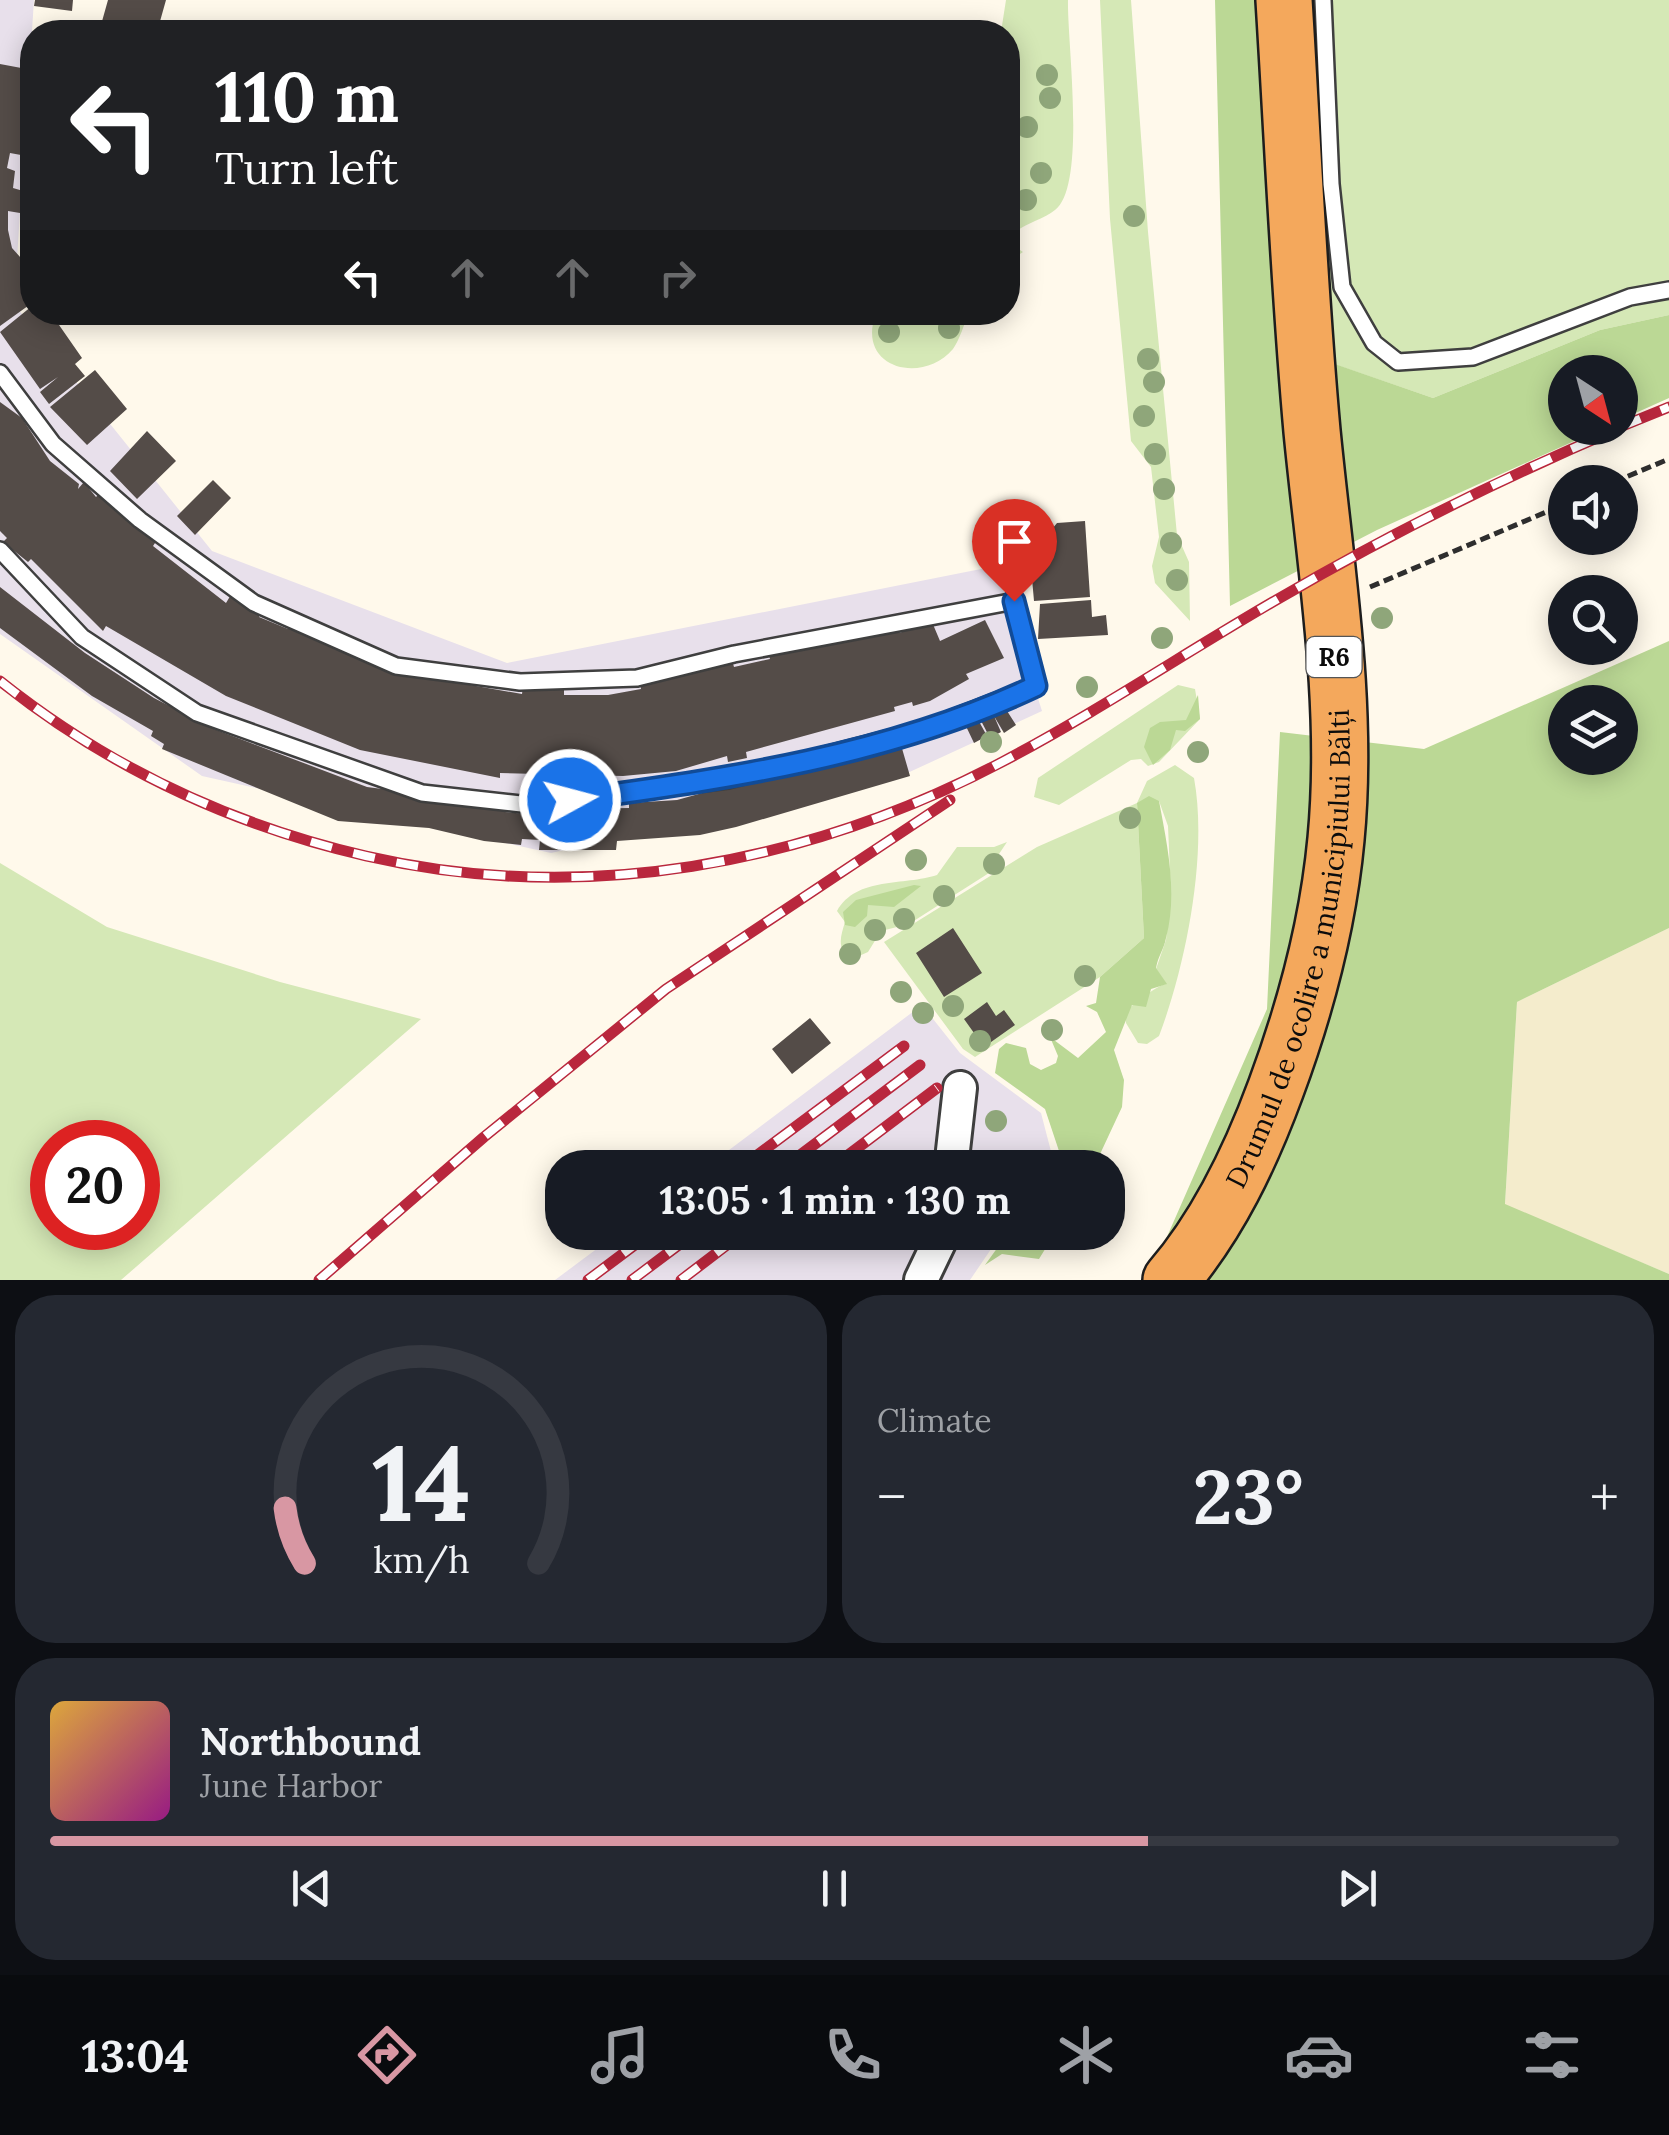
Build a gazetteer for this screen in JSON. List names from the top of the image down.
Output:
{
  "streets": {
    "highway": ["R6", "Drumul de ocolire a municipiului Bălți"]
  },
  "north": "bottom right",
  "page": {
    "turn": ["110 m", "Turn left"],
    "limit": "20",
    "trip": "13:05 · 1 min · 130 m",
    "tile": "Climate",
    "heat": ["−", "23°", "+"],
    "song": ["Northbound", "June Harbor"],
    "tabs": "13:04",
    "gauge": ["14", "km/h"]
  }
}
